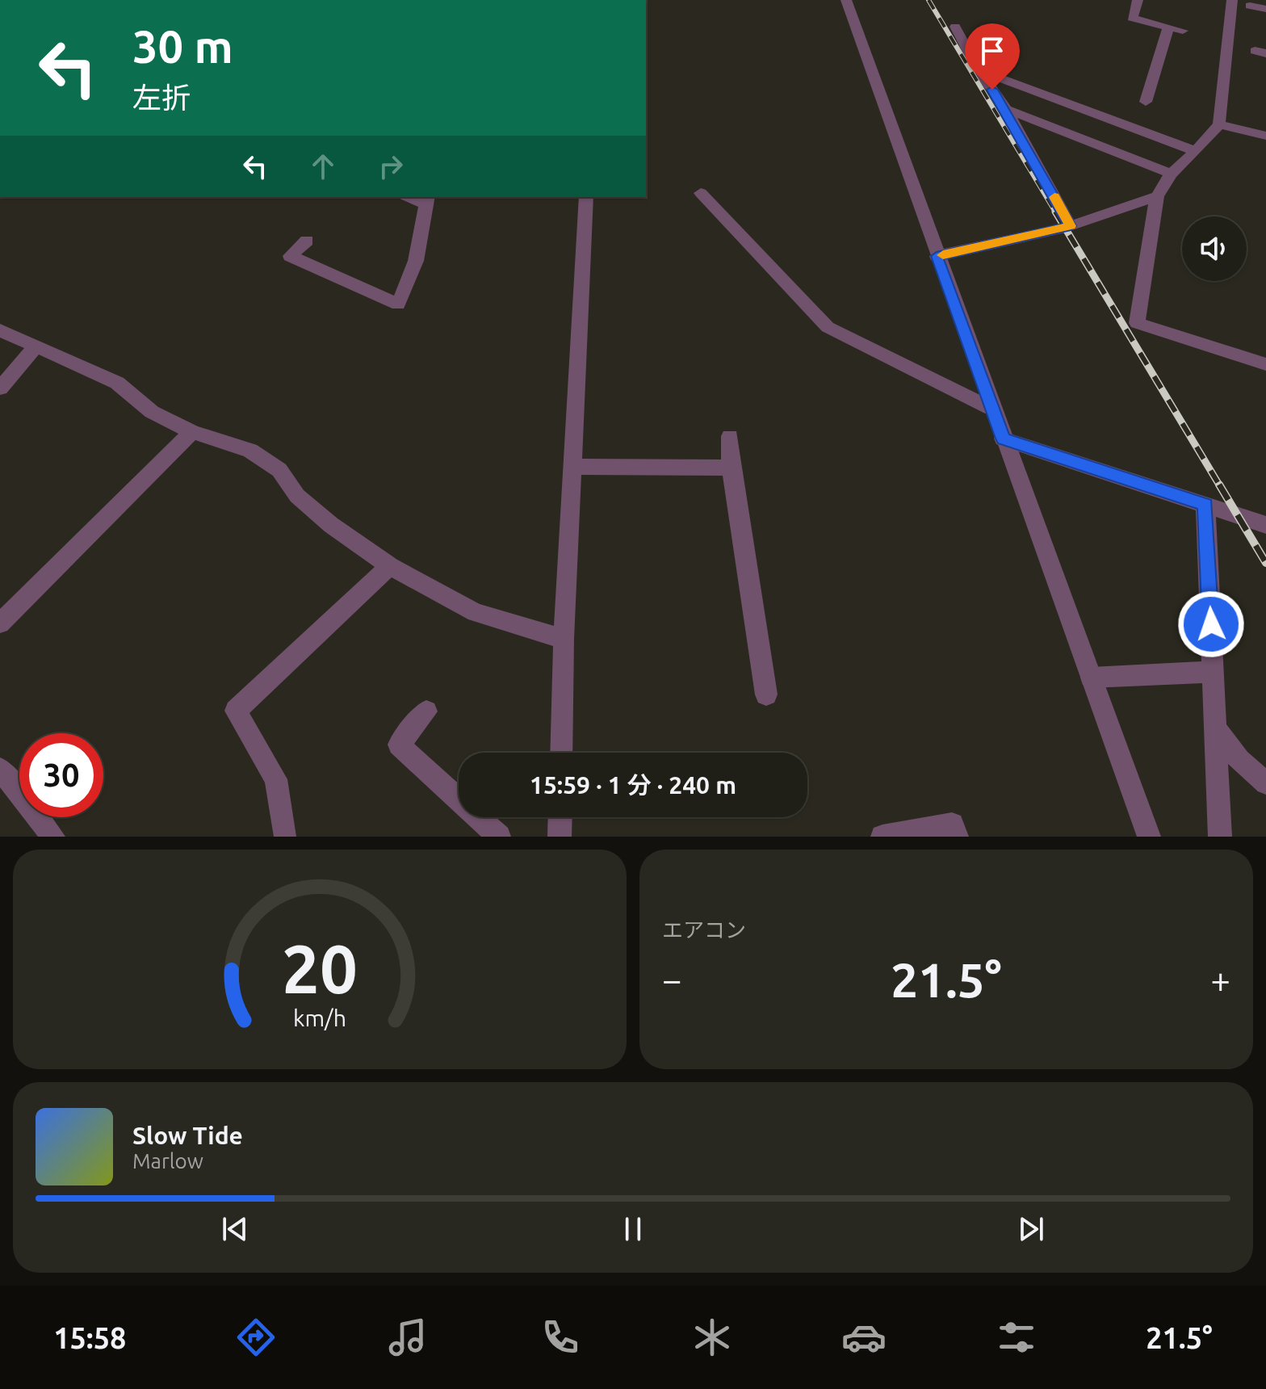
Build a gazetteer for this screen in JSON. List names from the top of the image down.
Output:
{
  "page": {
    "turn": ["30 m", "左折"],
    "limit": "30",
    "trip": "15:59 · 1 分 · 240 m",
    "tile": "エアコン",
    "heat": ["−", "21.5°", "+"],
    "song": ["Slow Tide", "Marlow"],
    "tabs": ["15:58", "21.5°"],
    "gauge": ["20", "km/h"]
  }
}
